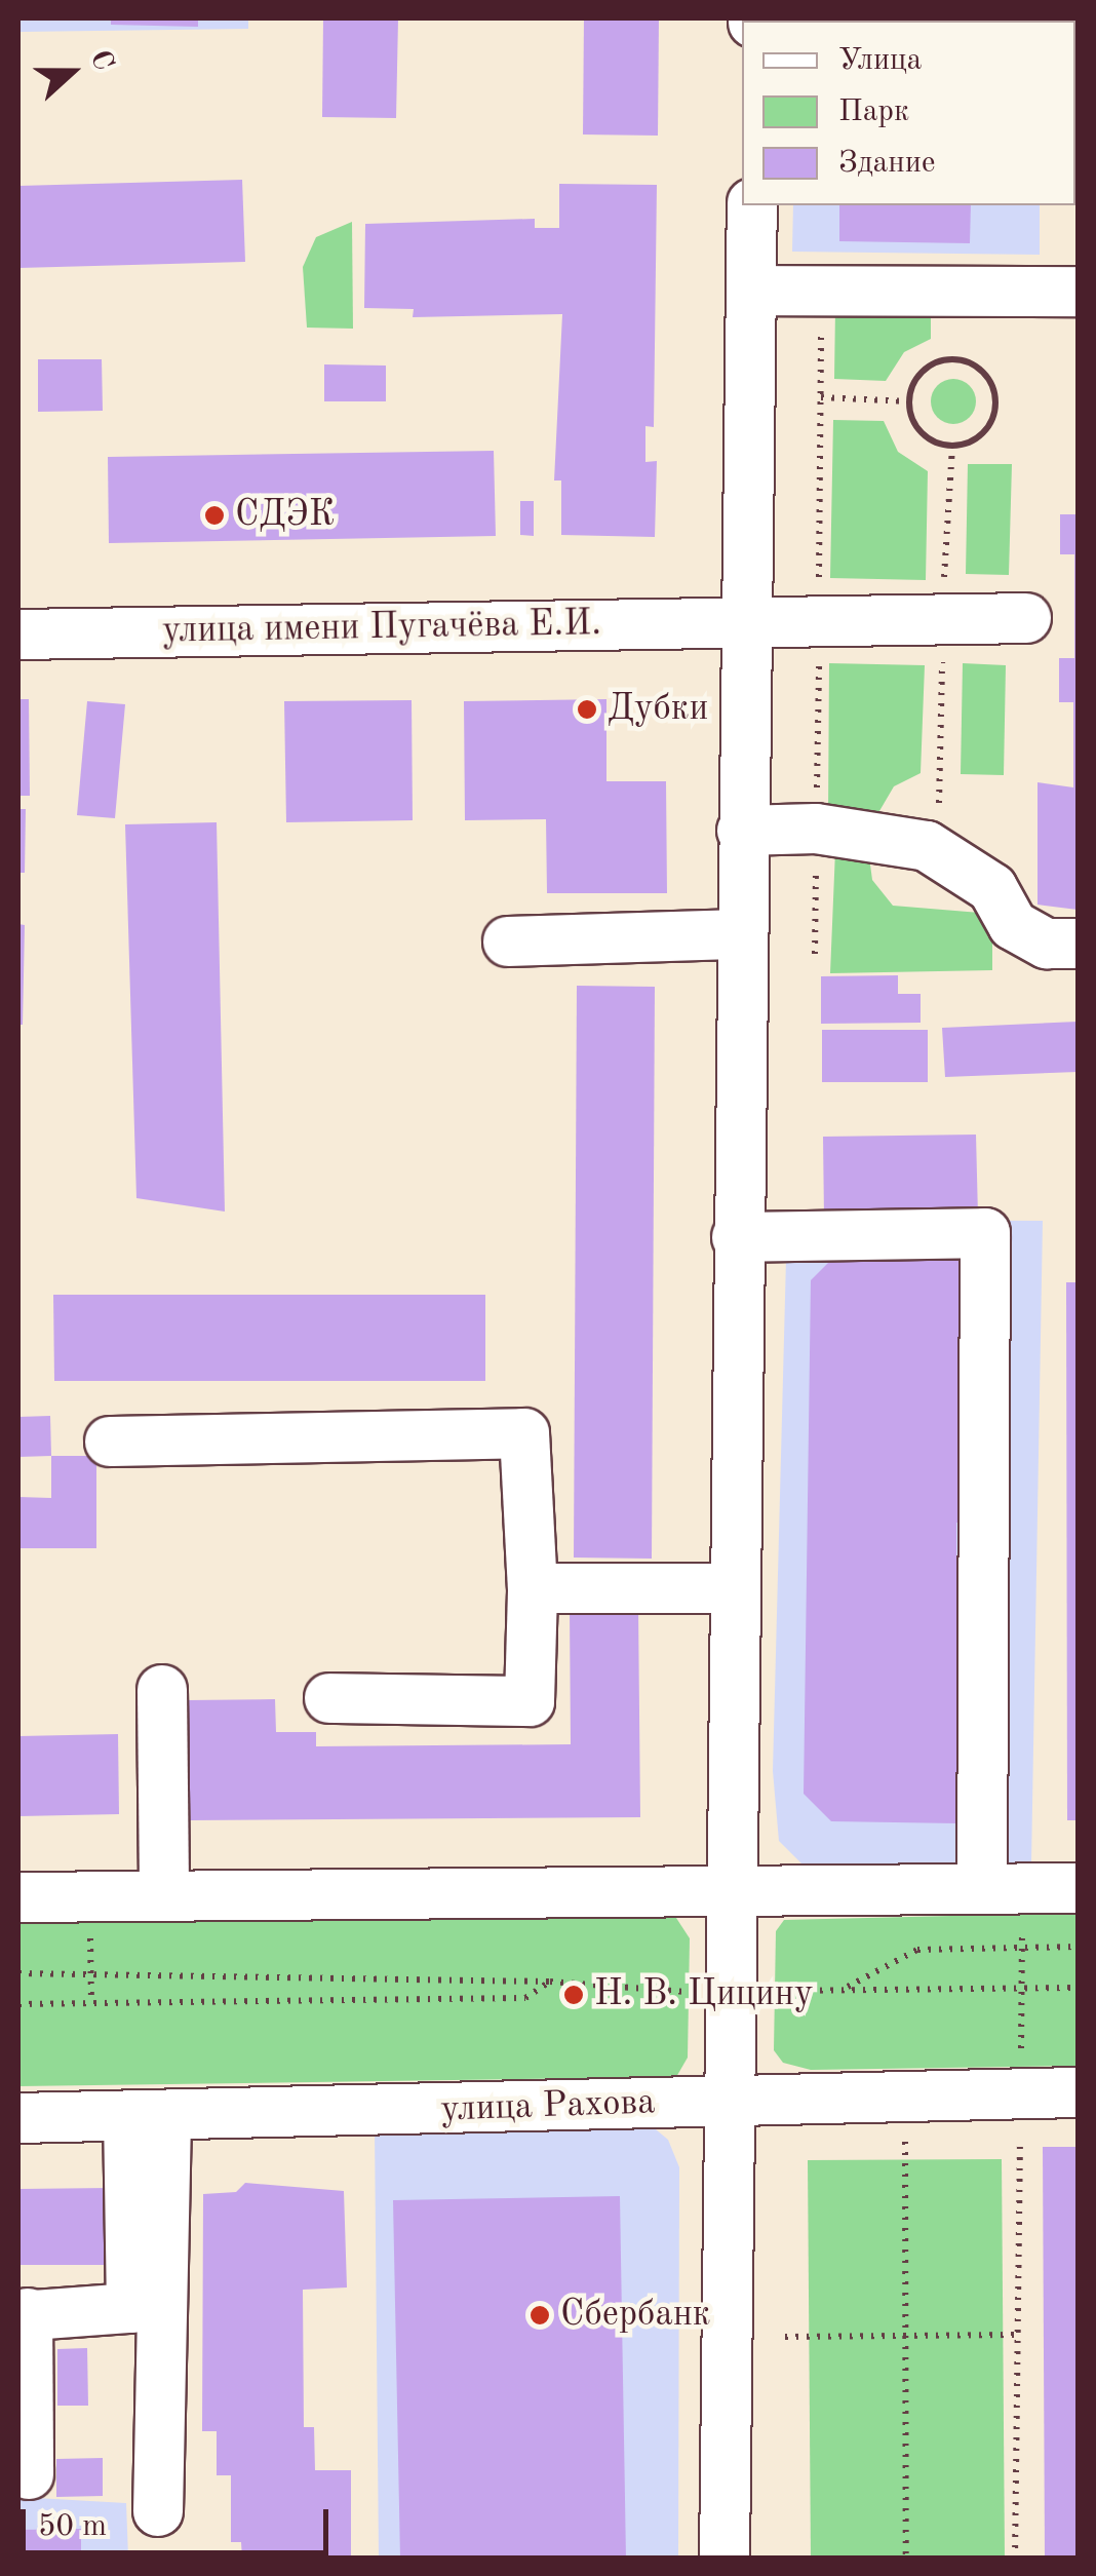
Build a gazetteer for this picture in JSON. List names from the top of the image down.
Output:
{
  "streets": {
    "street": ["улица имени Пугачёва Е.И.", "улица Рахова"]
  },
  "places": [
    "СДЭК",
    "Дубки",
    "Н. В. Цицину",
    "Сбербанк"
  ],
  "legend": ["Улица", "Парк", "Здание"],
  "scale_bar": "50 m",
  "north": "right"
}
